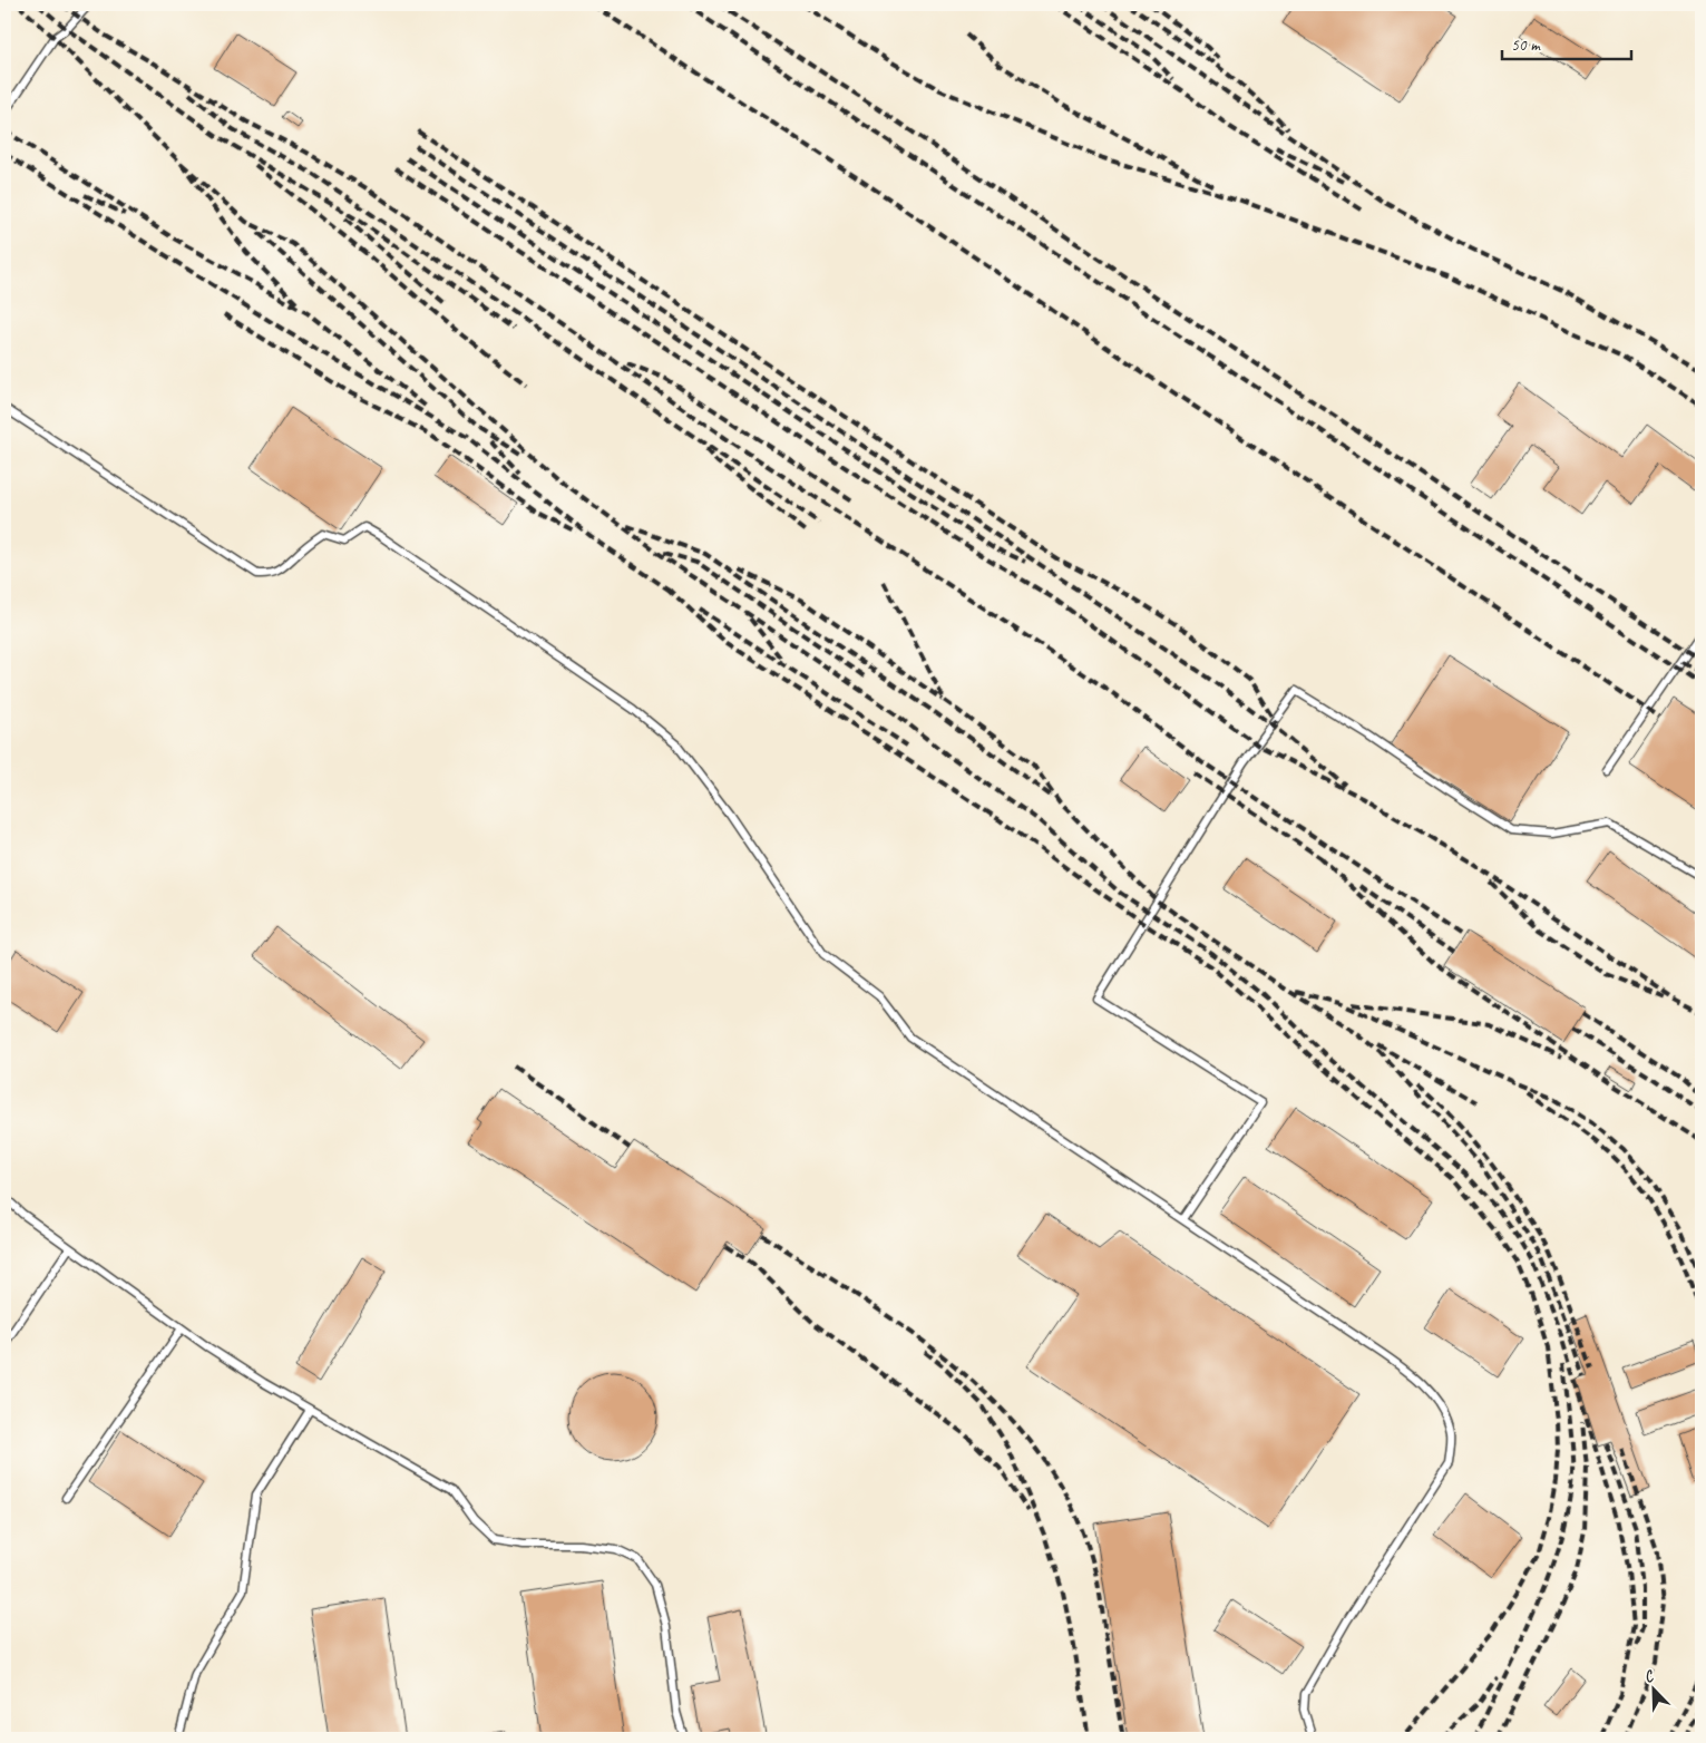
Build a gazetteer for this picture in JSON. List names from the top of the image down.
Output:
{
  "scale_bar": "50 m",
  "north": "top left"
}
